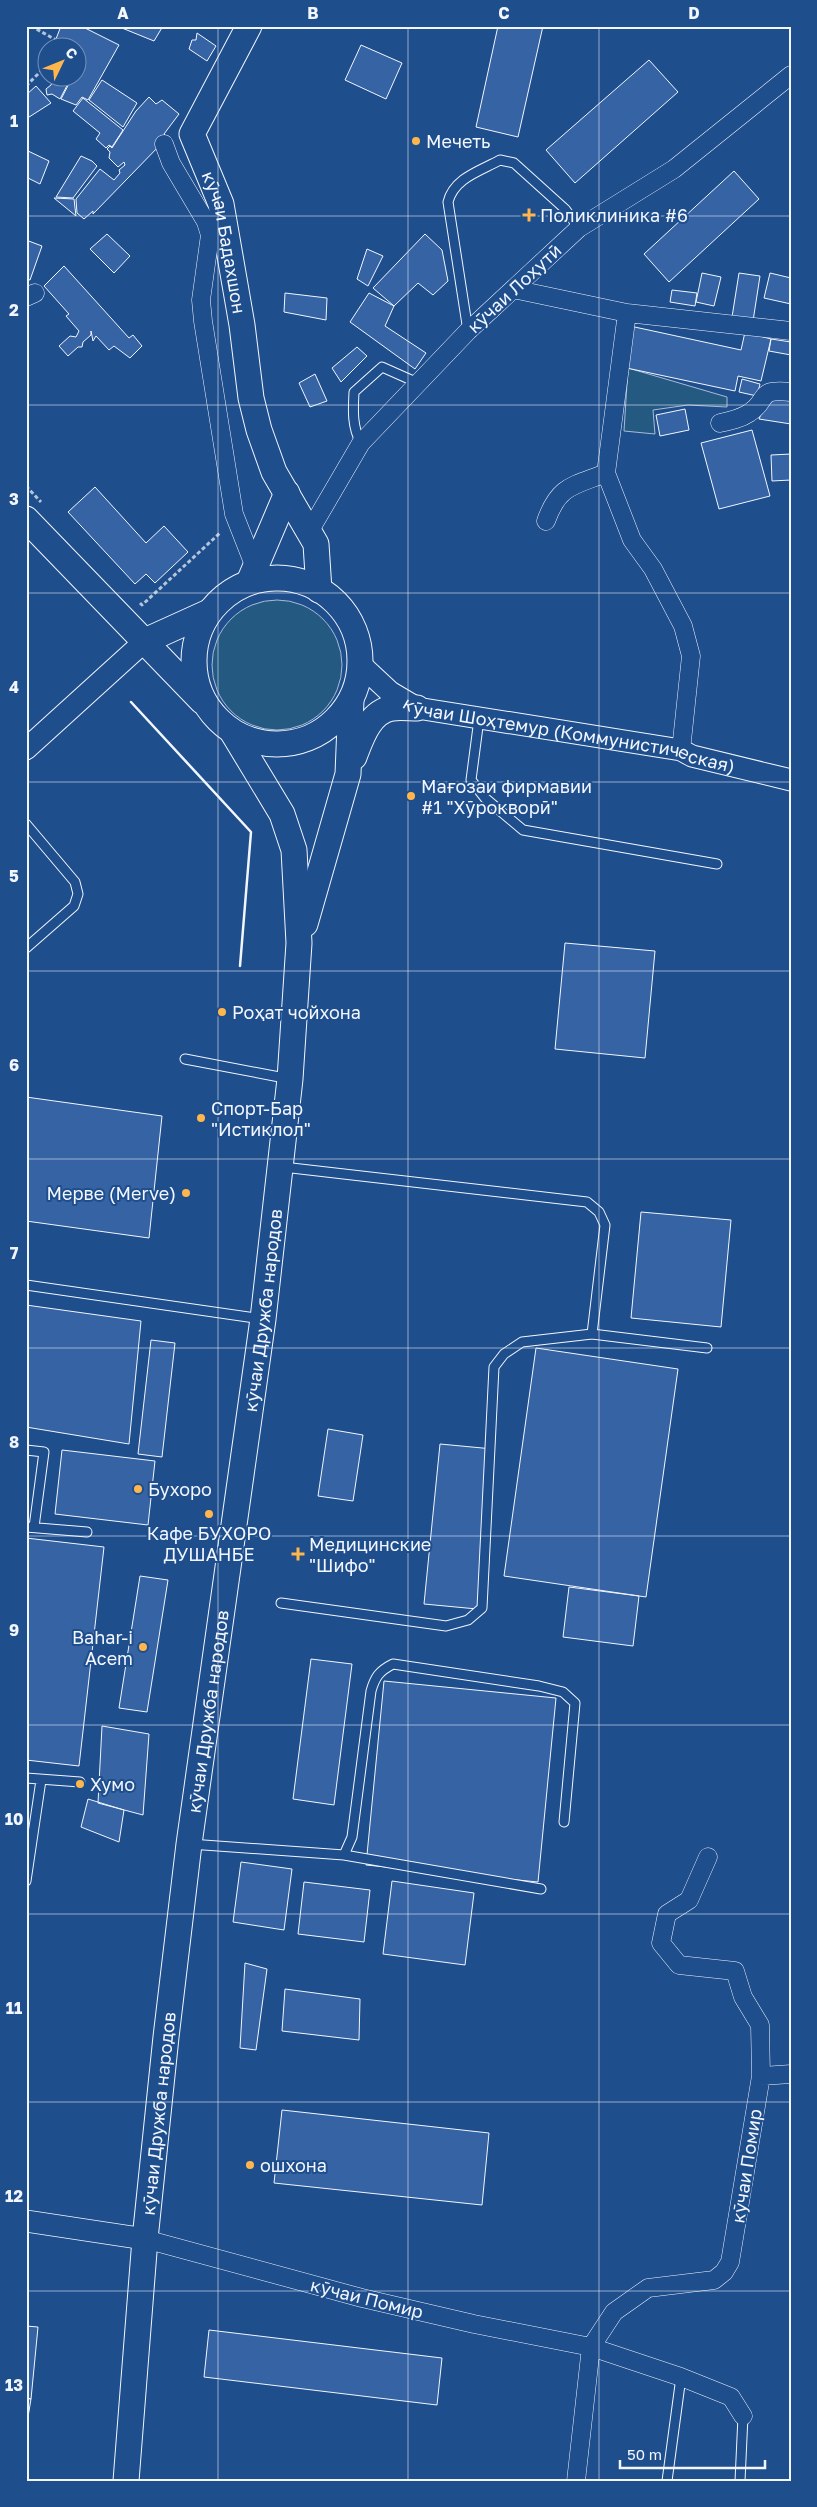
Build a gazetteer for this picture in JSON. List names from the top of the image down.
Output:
{
  "streets": {
    "main road": ["кӯчаи Бадахшон", "кӯчаи Дружба народов"],
    "street": ["кӯчаи Лоҳутӣ", "кӯчаи Шоҳтемур (Коммунистическая)", "кӯчаи Помир"]
  },
  "crossings": [
    ["кӯчаи Бадахшон", "кӯчаи Лоҳутӣ"],
    ["кӯчаи Бадахшон", "кӯчаи Шоҳтемур (Коммунистическая)"],
    ["кӯчаи Дружба народов", "кӯчаи Помир"]
  ],
  "places": {
    "other": [
      "Мечеть",
      "Мағозаи фирмавии #1 \"Хӯрокворӣ\"",
      "Роҳат чойхона",
      "Спорт-Бар \"Истиклол\"",
      "Мерве (Merve)",
      "Бухоро",
      "Кафе БУХОРО ДУШАНБЕ",
      "Bahar-i Acem",
      "Хумо",
      "ошхона"
    ],
    "health": ["Поликлиника #6", "Медицинские \"Шифо\""]
  },
  "scale_bar": "50 m",
  "north": "top right",
  "grid": {
    "columns": [
      "A",
      "B",
      "C",
      "D"
    ],
    "rows": [
      "1",
      "2",
      "3",
      "4",
      "5",
      "6",
      "7",
      "8",
      "9",
      "10",
      "11",
      "12",
      "13"
    ]
  }
}
